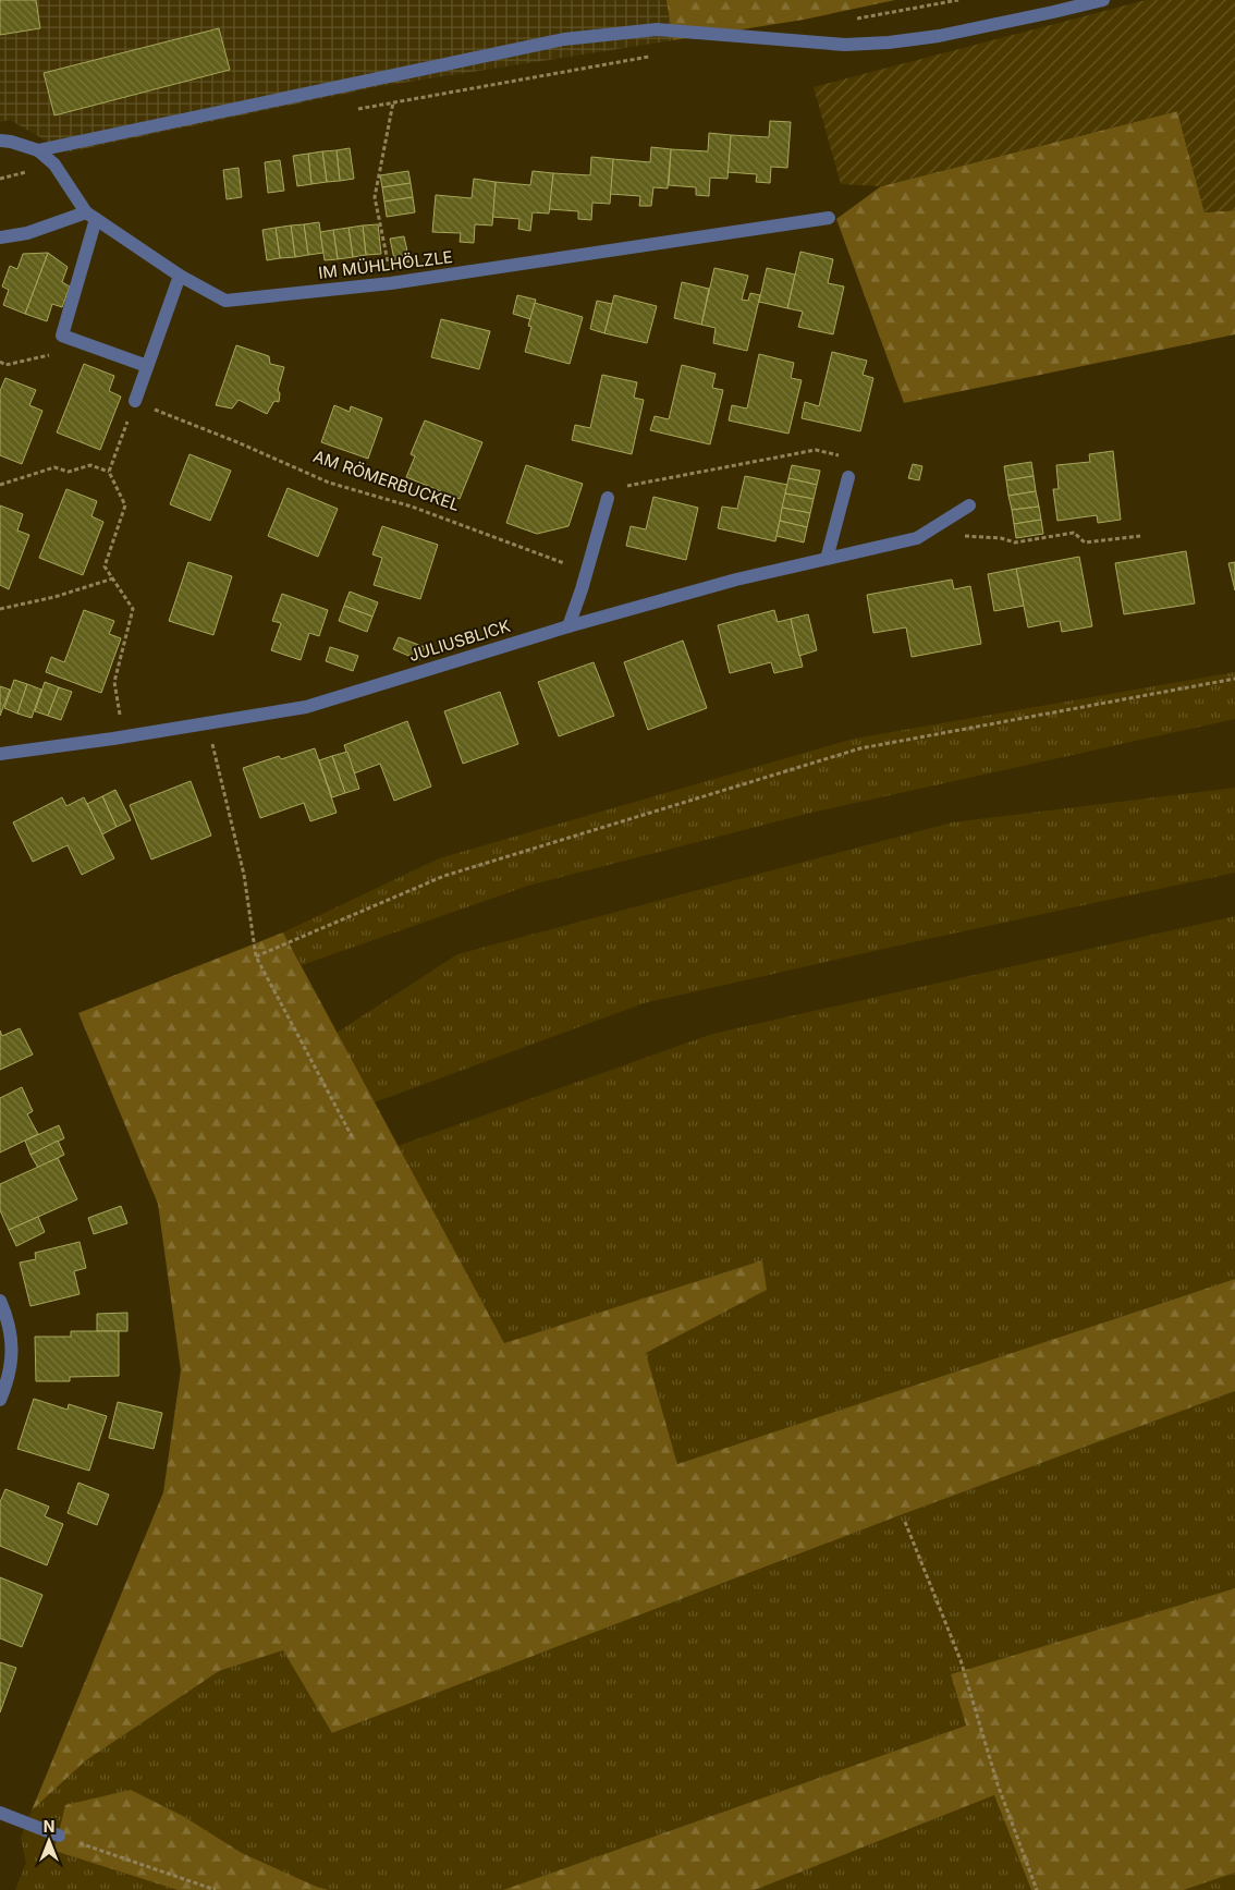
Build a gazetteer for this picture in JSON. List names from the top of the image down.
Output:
{
  "streets": {
    "street": ["IM MÜHLHÖLZLE", "JULIUSBLICK"],
    "path": ["AM RÖMERBUCKEL"]
  },
  "north": "top"
}
